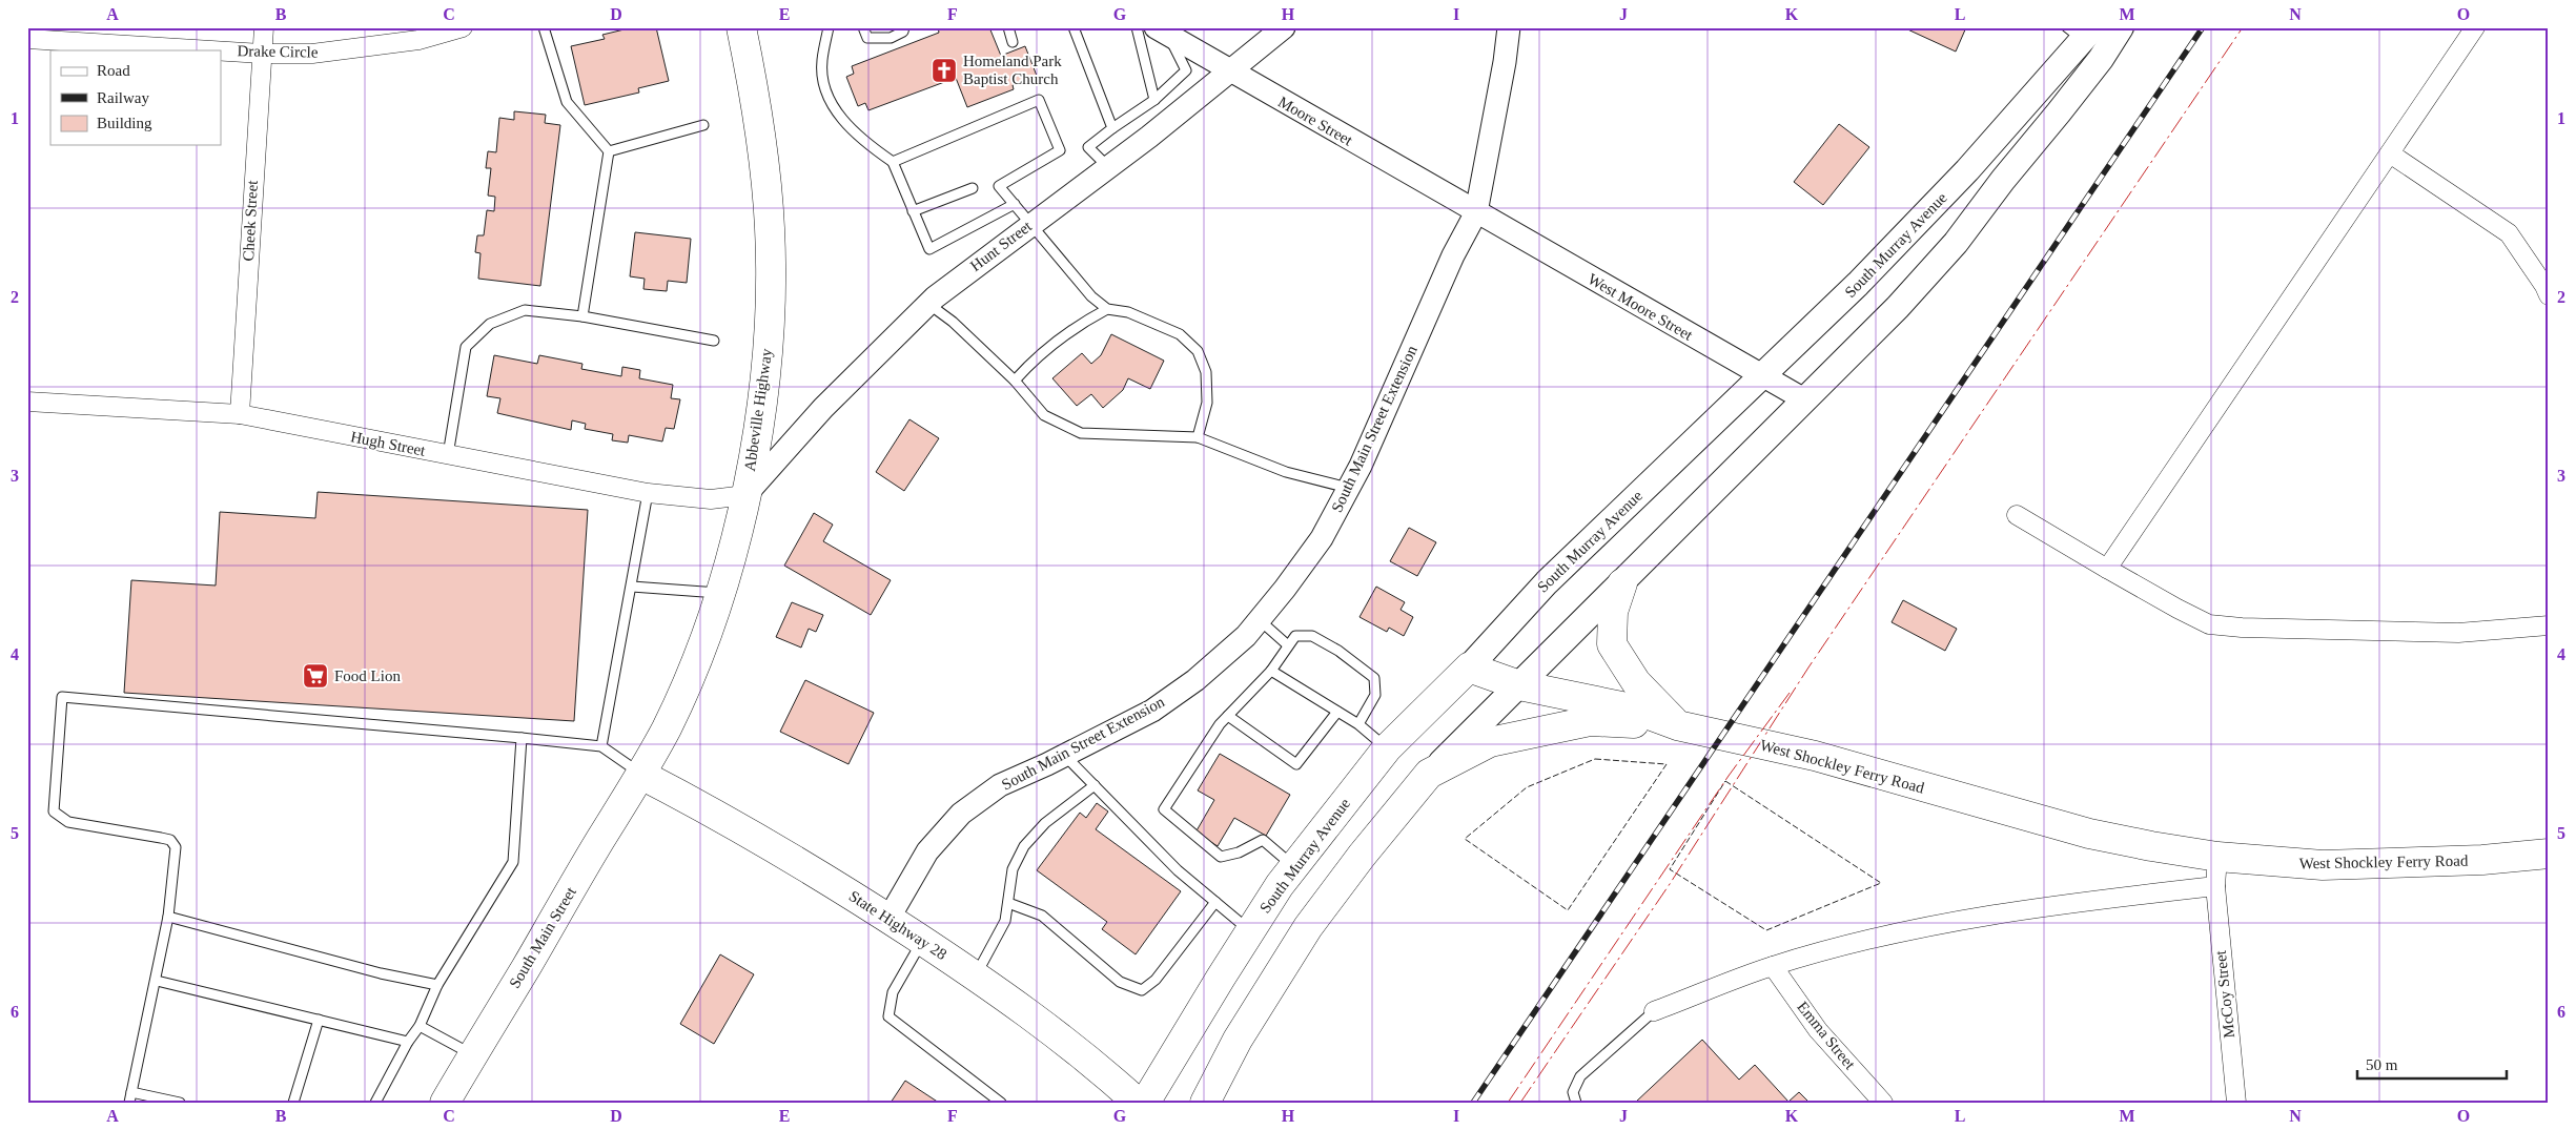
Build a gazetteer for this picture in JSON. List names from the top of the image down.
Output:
{
  "streets": {
    "main road": [
      "South Murray Avenue",
      "Abbeville Highway",
      "West Shockley Ferry Road",
      "State Highway 28",
      "South Main Street"
    ],
    "street": [
      "Drake Circle",
      "Moore Street",
      "Cheek Street",
      "Hunt Street",
      "West Moore Street",
      "South Main Street Extension",
      "Hugh Street",
      "McCoy Street",
      "Emma Street"
    ]
  },
  "crossings": [
    ["Drake Circle", "Cheek Street"],
    ["Moore Street", "Hunt Street"],
    ["Moore Street", "West Moore Street"],
    ["Moore Street", "South Main Street Extension"],
    ["Cheek Street", "Hugh Street"],
    ["South Murray Avenue", "West Moore Street"],
    ["South Murray Avenue", "West Shockley Ferry Road"],
    ["Hunt Street", "Abbeville Highway"],
    ["Hunt Street", "Hugh Street"],
    ["West Moore Street", "South Main Street Extension"],
    ["Abbeville Highway", "Hugh Street"],
    ["Abbeville Highway", "State Highway 28"],
    ["Abbeville Highway", "South Main Street"],
    ["South Main Street Extension", "State Highway 28"],
    ["State Highway 28", "South Main Street"]
  ],
  "places": {
    "church": ["Homeland Park Baptist Church"],
    "supermarket": ["Food Lion"]
  },
  "legend": ["Road", "Railway", "Building"],
  "scale_bar": "50 m",
  "grid": {
    "columns": [
      "A",
      "B",
      "C",
      "D",
      "E",
      "F",
      "G",
      "H",
      "I",
      "J",
      "K",
      "L",
      "M",
      "N",
      "O"
    ],
    "rows": [
      "1",
      "2",
      "3",
      "4",
      "5",
      "6"
    ]
  }
}
